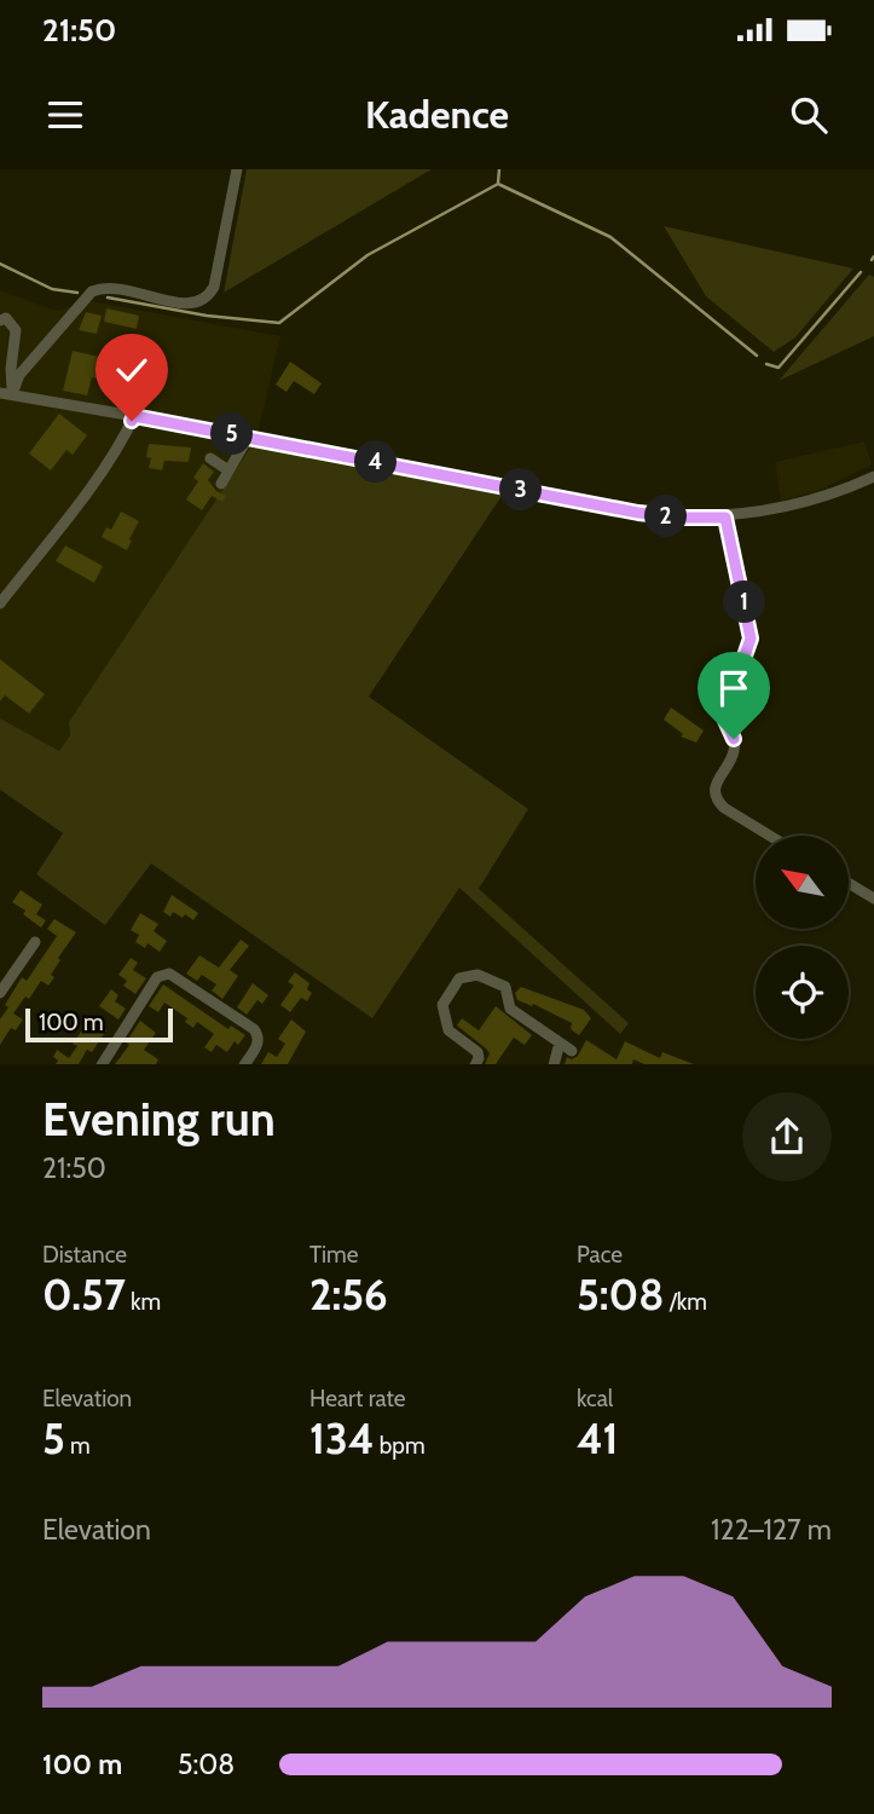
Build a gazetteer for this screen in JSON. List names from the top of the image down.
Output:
{
  "scale_bar": "100 m",
  "north": "top left",
  "page": {
    "status": "21:50",
    "header": "Kadence",
    "pins": [
      "5",
      "4",
      "3",
      "2",
      "1"
    ],
    "scale": "100 m",
    "heading": ["Evening run", "21:50"],
    "stats": [
      ["Distance", "0.57 km"],
      ["Time", "2:56"],
      ["Pace", "5:08 /km"],
      ["Elevation", "5 m"],
      ["Heart rate", "134 bpm"],
      ["kcal", "41"]
    ],
    "chart": ["Elevation", "122–127 m"],
    "list": [
      {
        "name": "100 m",
        "note": "5:08"
      }
    ]
  }
}
